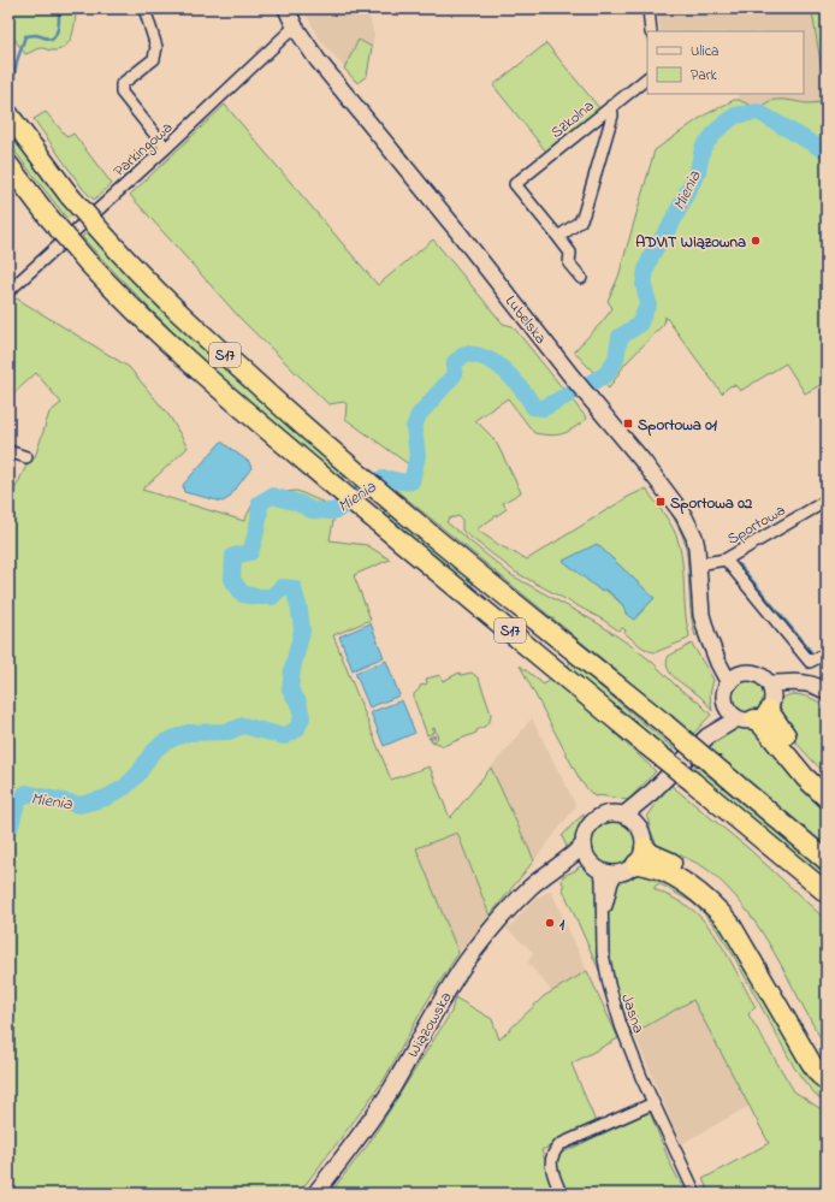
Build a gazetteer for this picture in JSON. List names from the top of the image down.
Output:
{
  "streets": {
    "highway": ["S17"],
    "main road": ["Lubelska", "Wiązowska"],
    "street": [
      "Szkolna",
      "Parkingowa",
      "Sportowa",
      "Jasna"
    ]
  },
  "crossings": [
    ["Parkingowa", "Lubelska"],
    ["Lubelska", "Sportowa"],
    ["Jasna", "Wiązowska"]
  ],
  "water": ["Mienia"],
  "places": {
    "other": ["ADVIT Wiązowna", "1"],
    "transit": ["Sportowa 01", "Sportowa 02"]
  },
  "legend": ["Ulica", "Park"]
}
